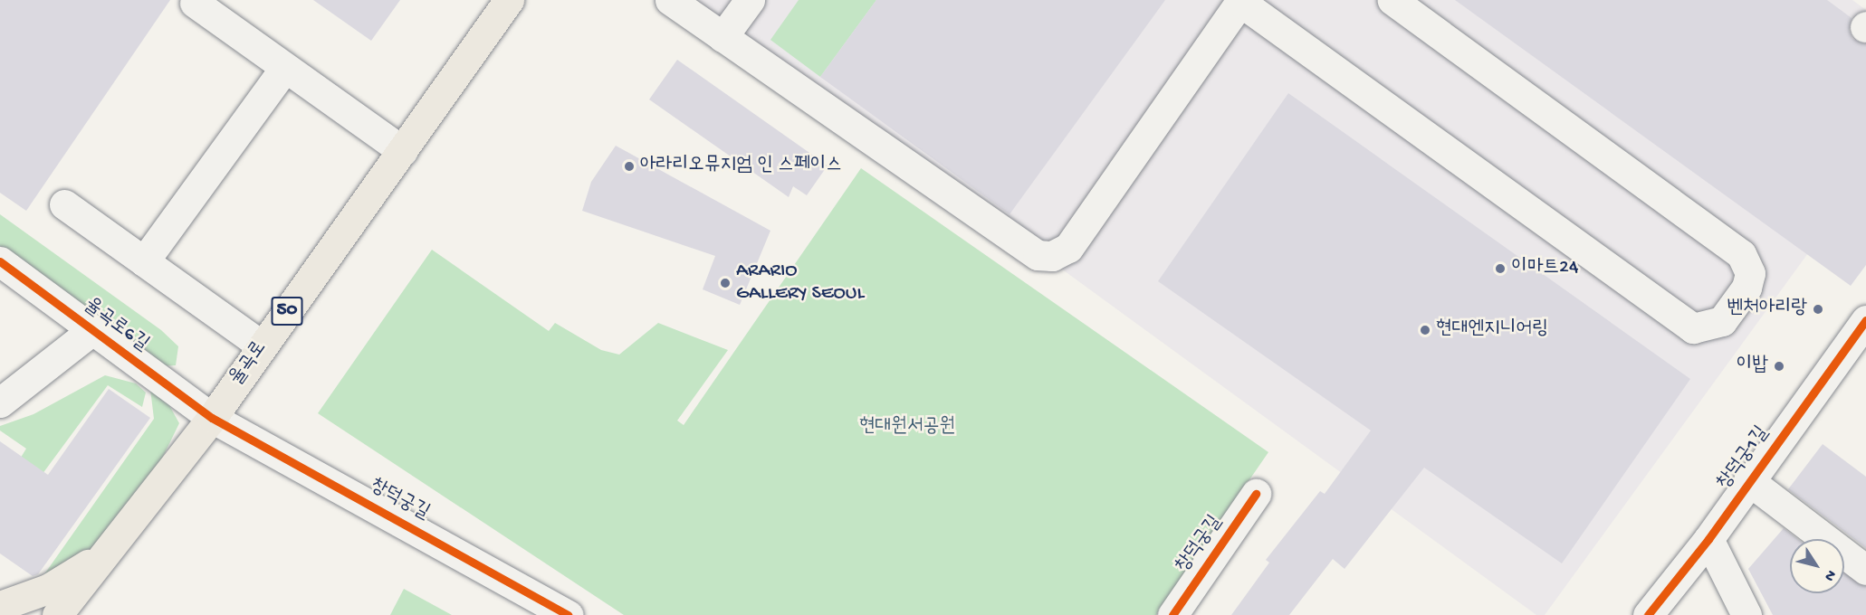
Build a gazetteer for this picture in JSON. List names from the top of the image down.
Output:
{
  "streets": {
    "main road": ["50", "율곡로"],
    "street": ["율곡로6길", "창덕궁1길", "창덕궁길"]
  },
  "crossings": [
    ["율곡로6길", "율곡로"],
    ["율곡로6길", "창덕궁길"],
    ["율곡로", "창덕궁길"]
  ],
  "parks": ["현대원서공원"],
  "places": [
    "아라리오뮤지엄 인 스페이스",
    "이마트24",
    "ARARIO GALLERY SEOUL",
    "벤처아리랑",
    "현대엔지니어링",
    "이밥"
  ],
  "north": "bottom right"
}
